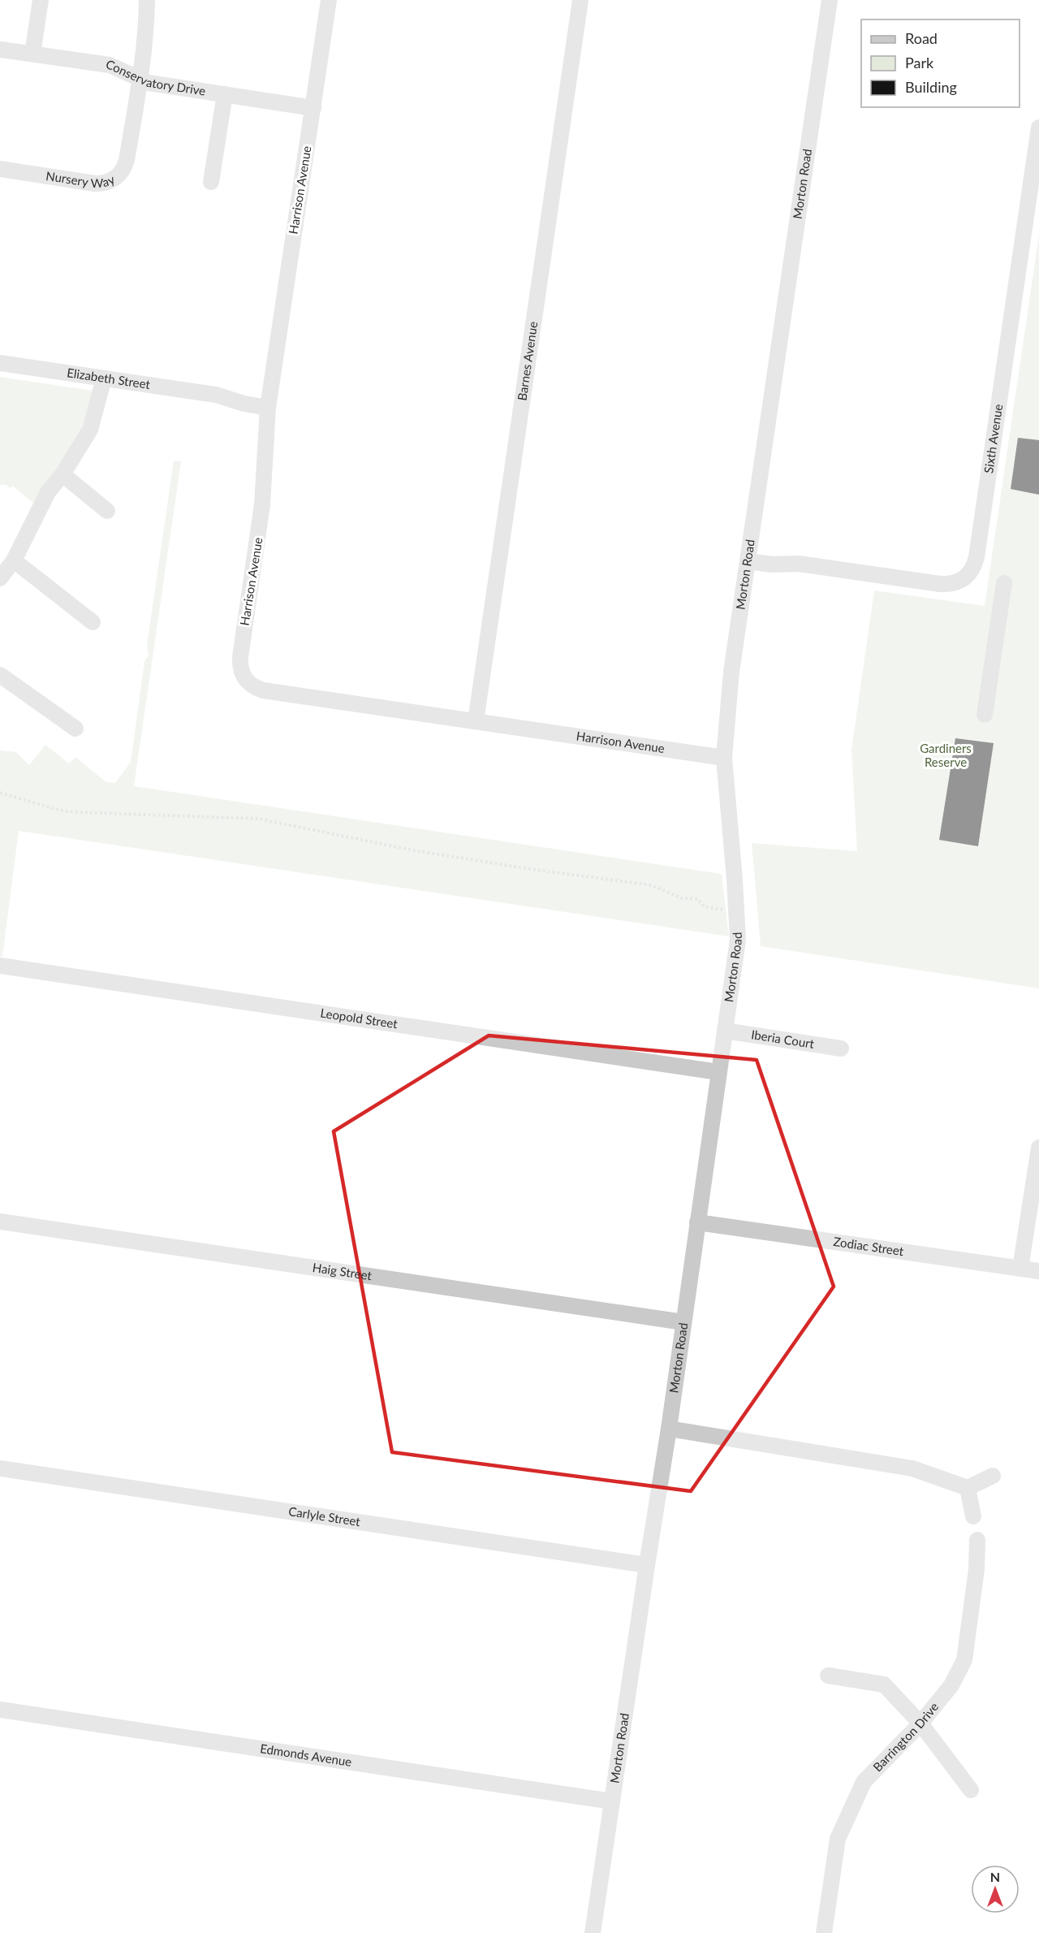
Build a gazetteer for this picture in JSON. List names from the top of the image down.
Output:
{
  "streets": {
    "street": [
      "Conservatory Drive",
      "Nursery Way",
      "Morton Road",
      "Harrison Avenue",
      "Barnes Avenue",
      "Elizabeth Street",
      "Sixth Avenue",
      "Leopold Street",
      "Iberia Court",
      "Zodiac Street",
      "Haig Street",
      "Carlyle Street",
      "Barrington Drive",
      "Edmonds Avenue"
    ]
  },
  "crossings": [
    ["Conservatory Drive", "Nursery Way"],
    ["Conservatory Drive", "Harrison Avenue"],
    ["Morton Road", "Harrison Avenue"],
    ["Morton Road", "Sixth Avenue"],
    ["Morton Road", "Leopold Street"],
    ["Morton Road", "Iberia Court"],
    ["Morton Road", "Zodiac Street"],
    ["Morton Road", "Haig Street"],
    ["Morton Road", "Carlyle Street"],
    ["Morton Road", "Edmonds Avenue"],
    ["Harrison Avenue", "Barnes Avenue"],
    ["Harrison Avenue", "Elizabeth Street"]
  ],
  "parks": ["Gardiners Reserve"],
  "legend": ["Road", "Park", "Building"],
  "north": "top"
}
